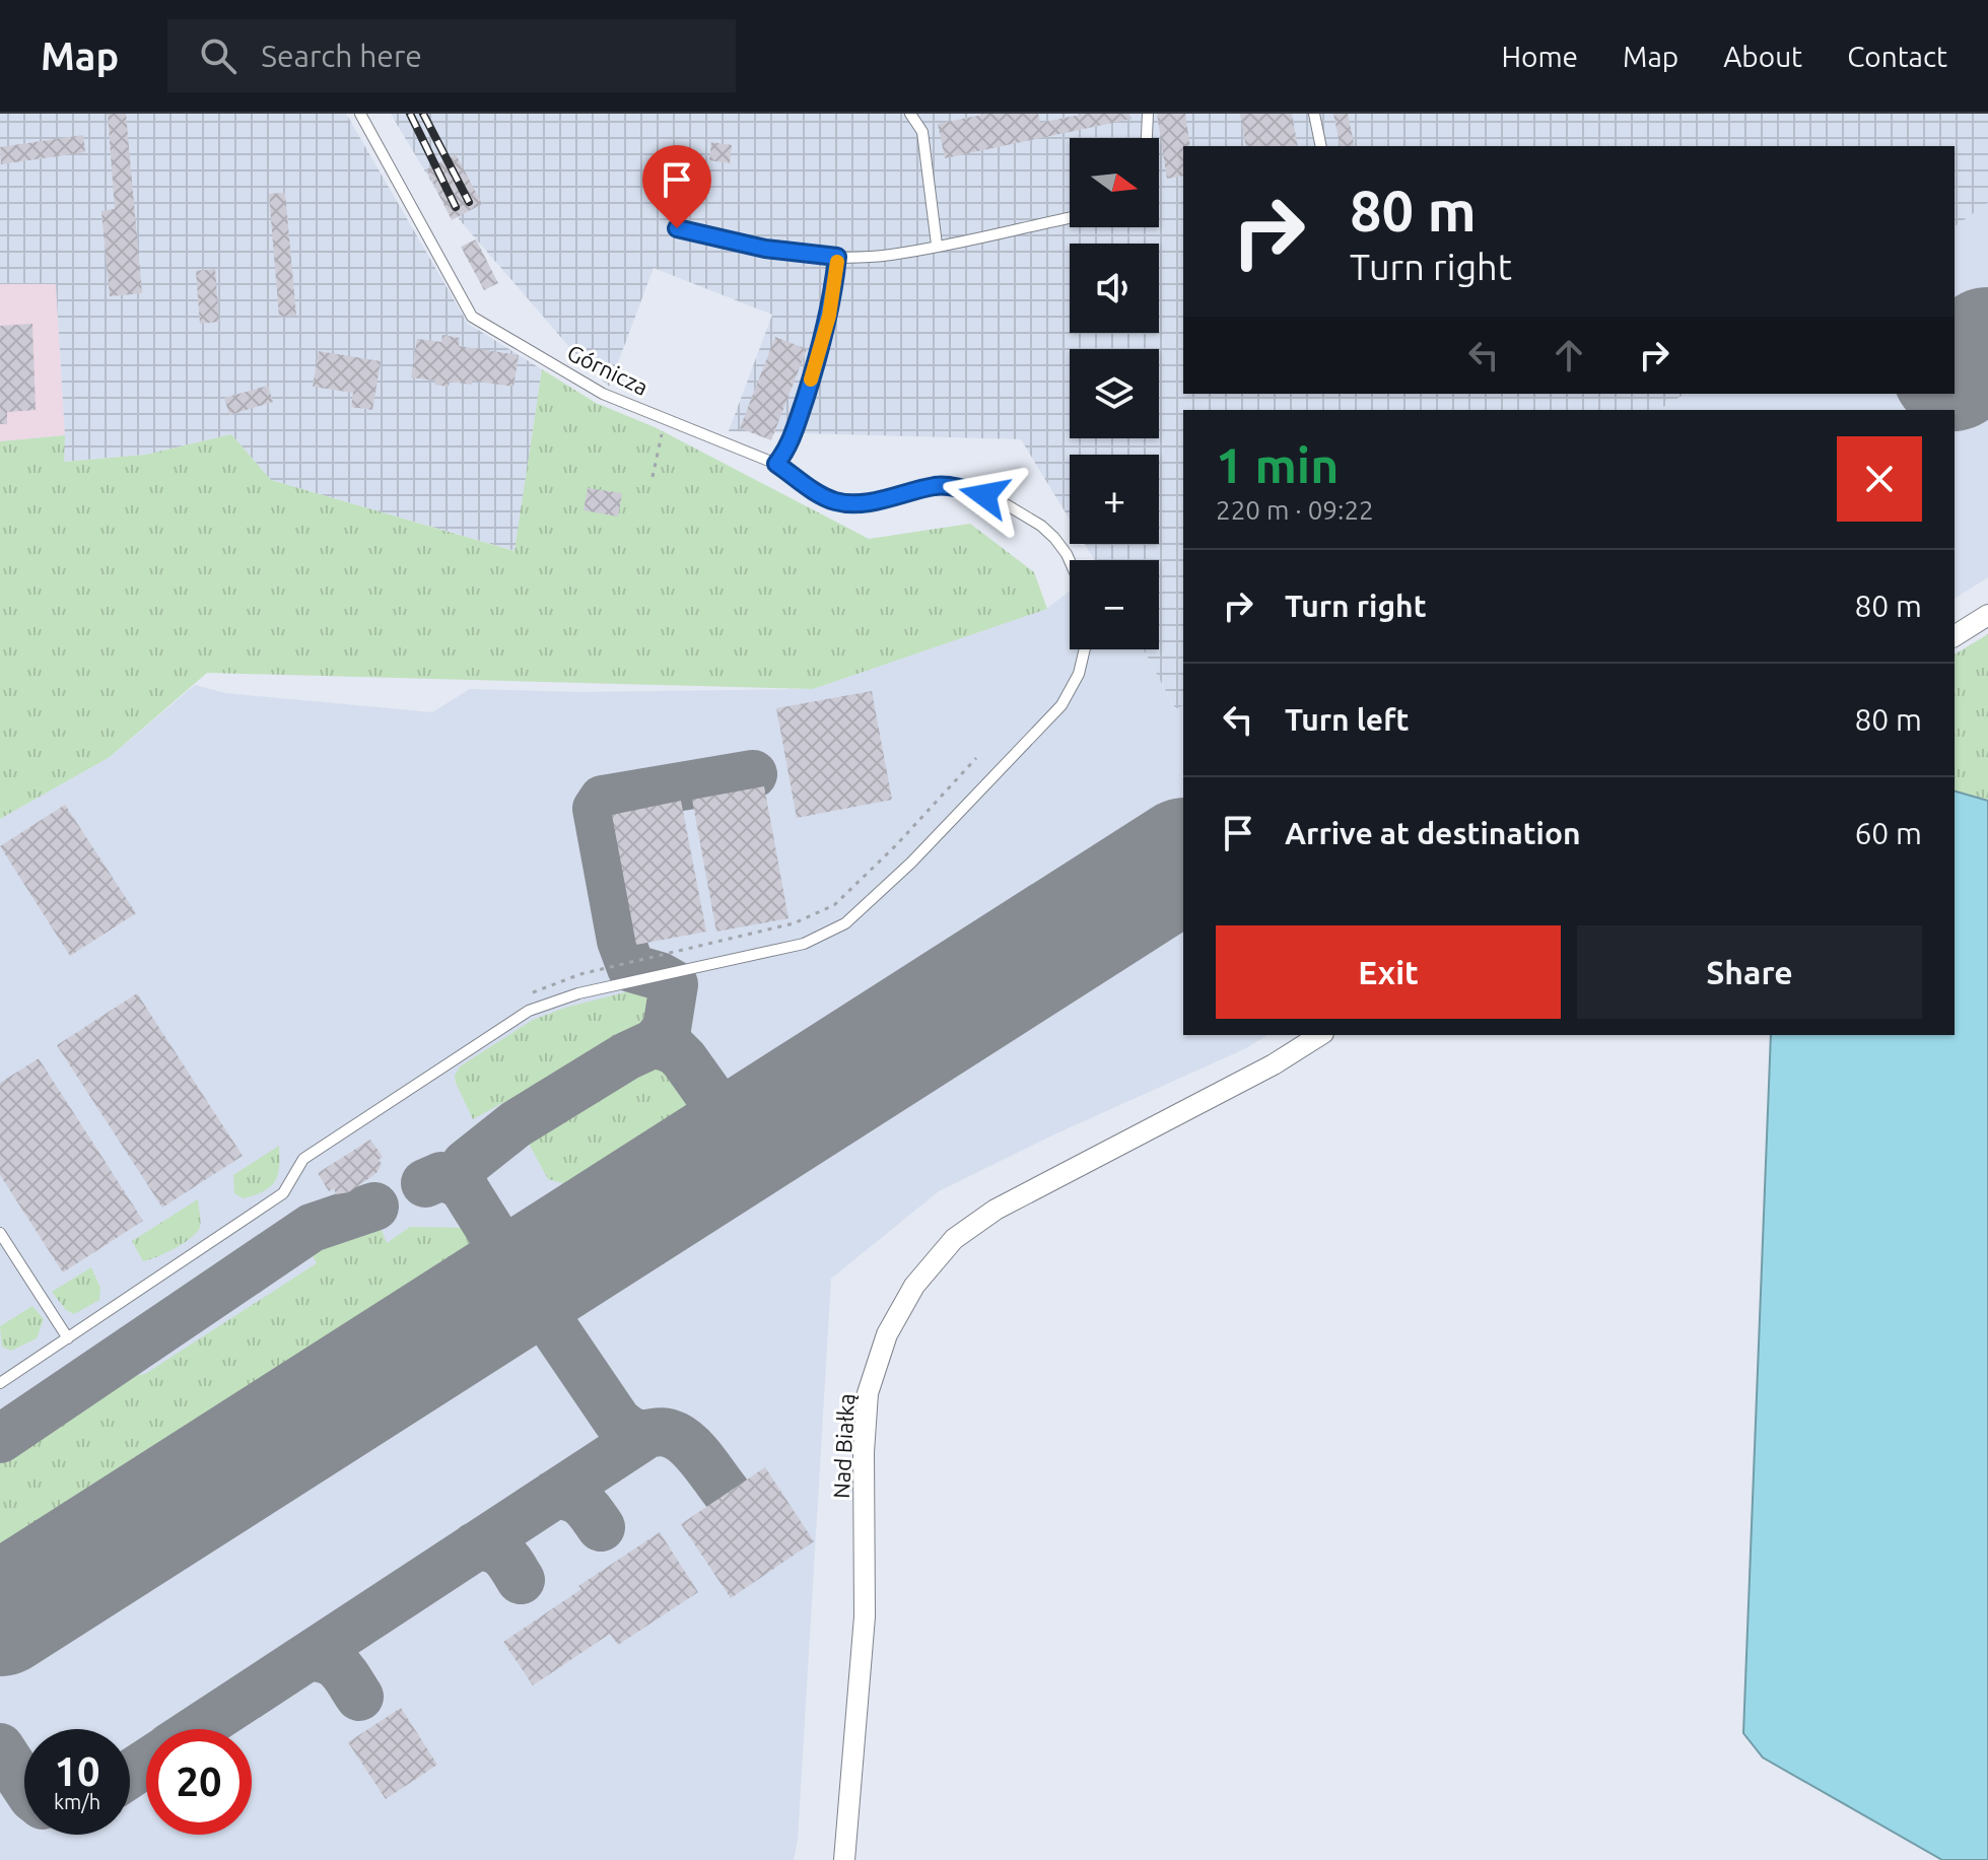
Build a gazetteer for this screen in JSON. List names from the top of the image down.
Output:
{
  "streets": {
    "street": ["Nad Białką"],
    "lane": ["Górnicza"]
  },
  "north": "right",
  "page": {
    "header": "Map",
    "search": "Search here",
    "nav": [
      "Home",
      "Map",
      "About",
      "Contact"
    ],
    "map_buttons": ["+", "−"],
    "turn": ["80 m", "Turn right"],
    "heading": ["1 min", "220 m · 09:22"],
    "list": [
      {
        "name": "Turn right",
        "value": "80 m"
      },
      {
        "name": "Turn left",
        "value": "80 m"
      },
      {
        "name": "Arrive at destination",
        "value": "60 m"
      }
    ],
    "buttons": ["Exit", "Share"],
    "speed": "10 km/h",
    "limit": "20"
  }
}
